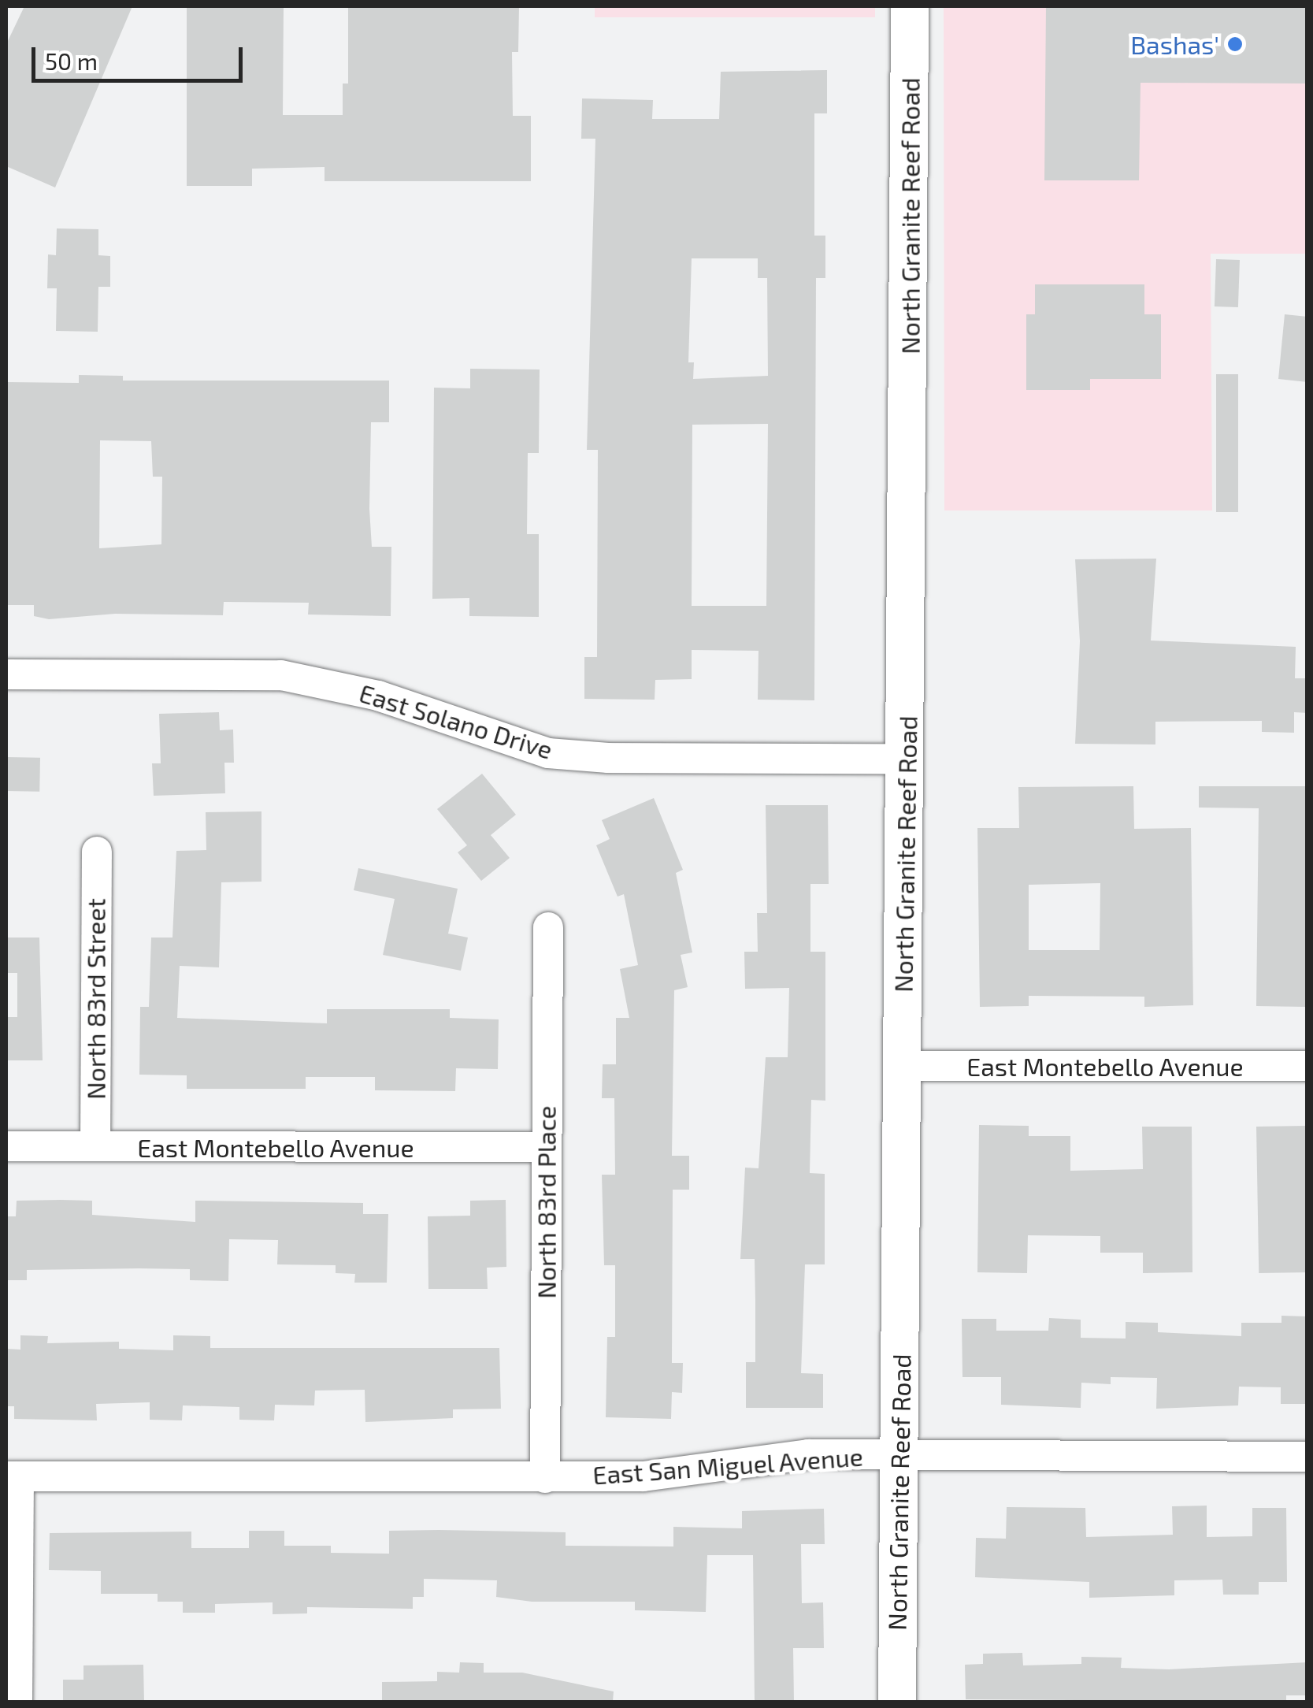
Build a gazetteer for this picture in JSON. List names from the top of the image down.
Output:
{
  "streets": {
    "street": [
      "North Granite Reef Road",
      "East Solano Drive",
      "North 83rd Street",
      "East Montebello Avenue",
      "North 83rd Place",
      "East San Miguel Avenue"
    ]
  },
  "crossings": [
    ["North Granite Reef Road", "East Solano Drive"],
    ["North Granite Reef Road", "East Montebello Avenue"],
    ["North Granite Reef Road", "East San Miguel Avenue"],
    ["North 83rd Street", "East Montebello Avenue"],
    ["East Montebello Avenue", "North 83rd Place"],
    ["North 83rd Place", "East San Miguel Avenue"]
  ],
  "places": ["Bashas'"],
  "scale_bar": "50 m"
}
